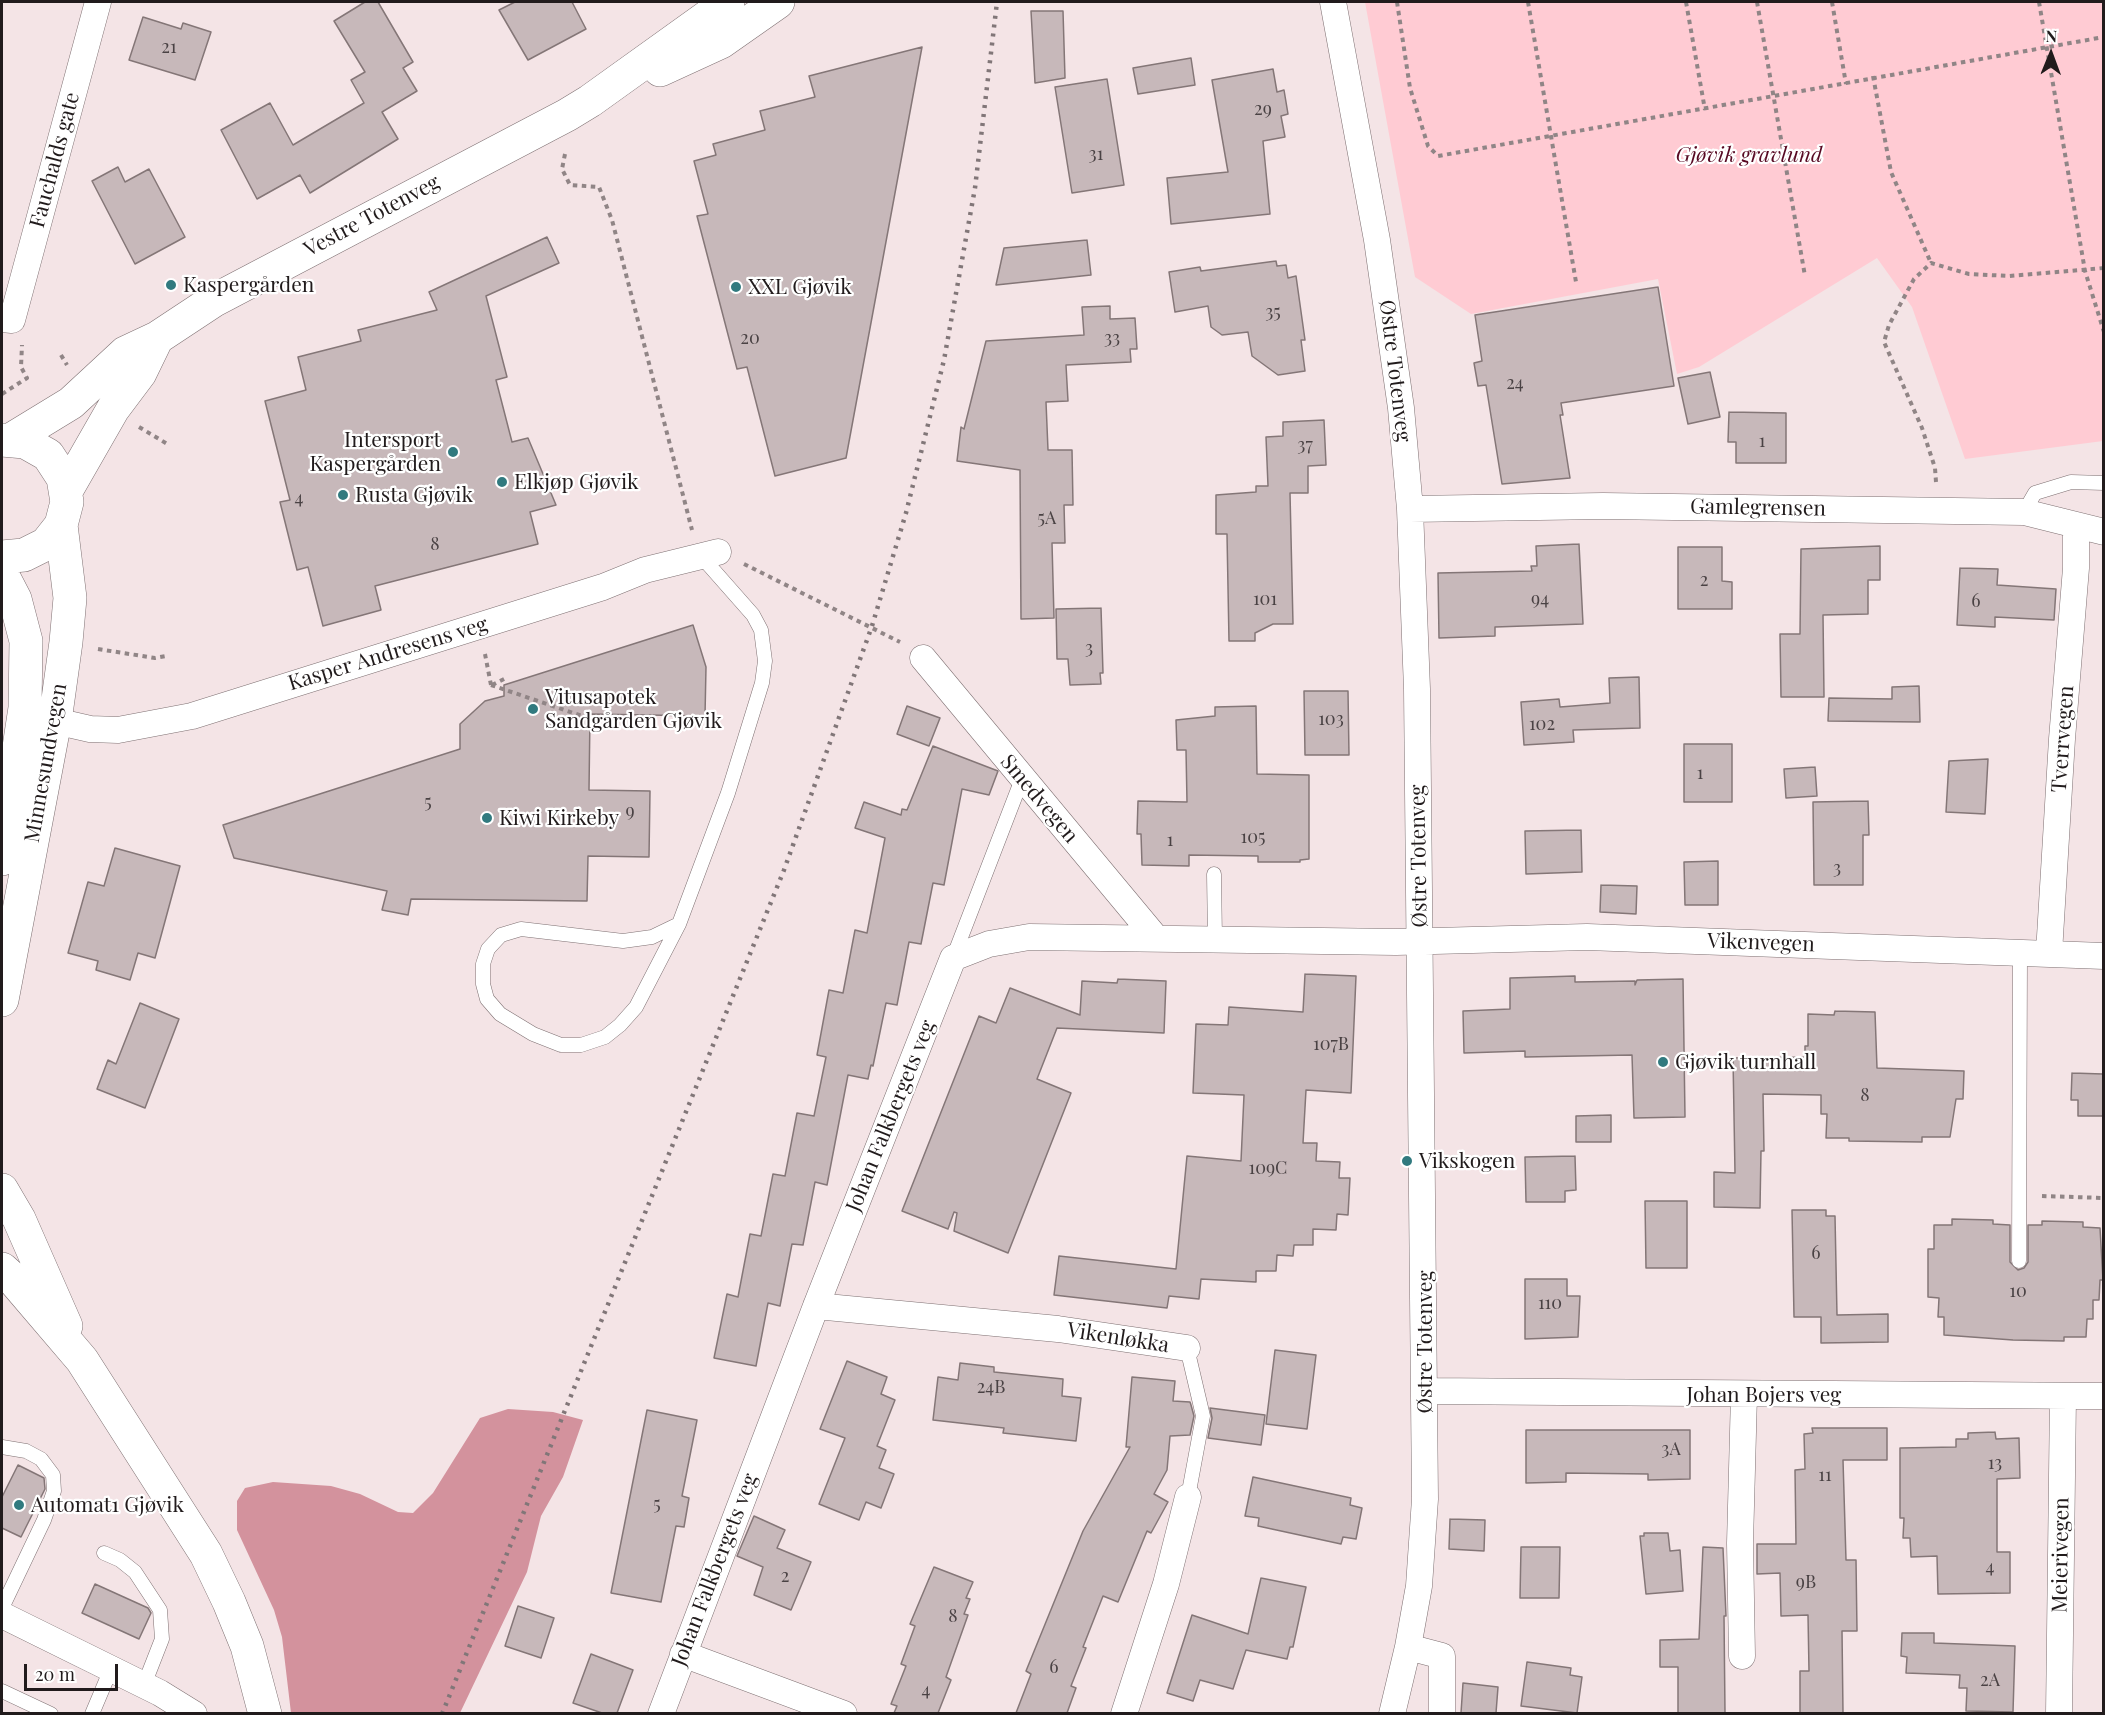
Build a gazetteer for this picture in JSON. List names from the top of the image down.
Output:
{
  "streets": {
    "main road": ["Vestre Totenveg", "Minnesundvegen"],
    "street": [
      "Fauchalds gate",
      "Østre Totenveg",
      "Gamlegrensen",
      "Kasper Andresens veg",
      "Tverrvegen",
      "Smedvegen",
      "Vikenvegen",
      "Johan Falkbergets veg",
      "Vikenløkka",
      "Johan Bojers veg",
      "Meierivegen"
    ]
  },
  "crossings": [
    ["Vestre Totenveg", "Minnesundvegen"],
    ["Østre Totenveg", "Gamlegrensen"],
    ["Østre Totenveg", "Vikenvegen"],
    ["Østre Totenveg", "Johan Bojers veg"],
    ["Gamlegrensen", "Tverrvegen"],
    ["Kasper Andresens veg", "Minnesundvegen"],
    ["Tverrvegen", "Vikenvegen"],
    ["Johan Falkbergets veg", "Vikenløkka"],
    ["Johan Bojers veg", "Meierivegen"]
  ],
  "parks": ["Gjøvik gravlund"],
  "places": [
    "Kaspergården",
    "XXL Gjøvik",
    "Intersport Kaspergården",
    "Elkjøp Gjøvik",
    "Rusta Gjøvik",
    "Vitusapotek Sandgården Gjøvik",
    "Kiwi Kirkeby",
    "Gjøvik turnhall",
    "Vikskogen",
    "Automat1 Gjøvik"
  ],
  "house_numbers": [
    "21",
    "29",
    "31",
    "35",
    "20",
    "33",
    "24",
    "1",
    "37",
    "4",
    "5A",
    "8",
    "2",
    "101",
    "94",
    "6",
    "3",
    "103",
    "102",
    "1",
    "5",
    "9",
    "105",
    "1",
    "3",
    "107B",
    "8",
    "109C",
    "6",
    "10",
    "110",
    "24B",
    "3A",
    "13",
    "11",
    "5",
    "4",
    "2",
    "9B",
    "8",
    "6",
    "2A",
    "4"
  ],
  "scale_bar": "20 m",
  "north": "top"
}
